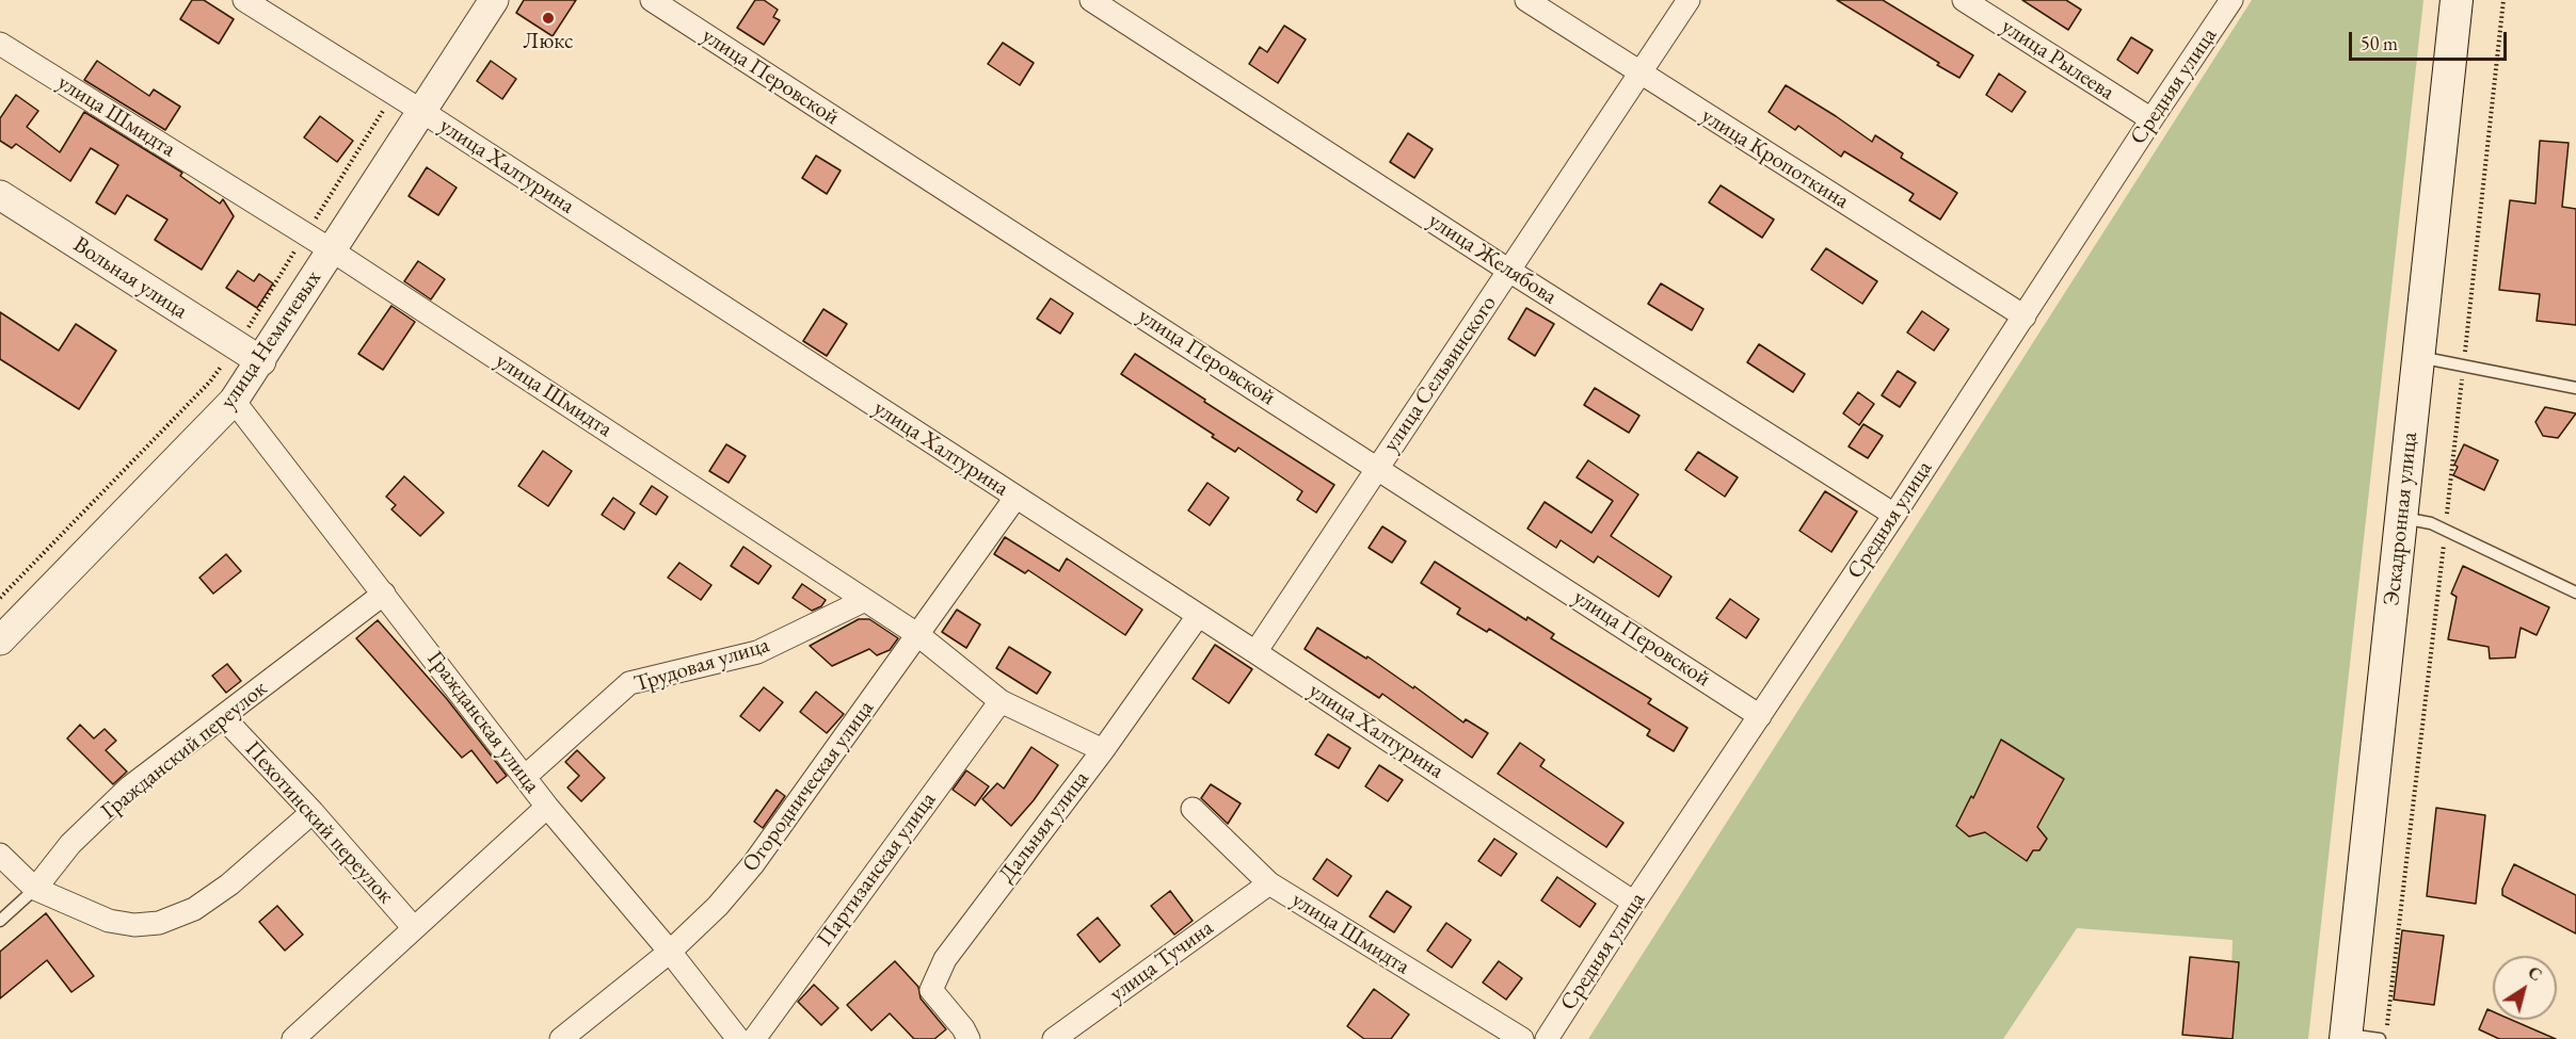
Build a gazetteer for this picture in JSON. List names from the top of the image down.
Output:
{
  "streets": {
    "main road": ["Эскадронная улица"],
    "street": [
      "улица Рылеева",
      "улица Перовской",
      "Средняя улица",
      "улица Шмидта",
      "улица Кропоткина",
      "улица Халтурина",
      "улица Желябова",
      "Вольная улица",
      "улица Немичевых",
      "улица Сельвинского",
      "Трудовая улица",
      "Гражданская улица",
      "Гражданский переулок",
      "Огородническая улица",
      "Пехотинский переулок",
      "Дальняя улица",
      "Партизанская улица",
      "улица Тучина"
    ]
  },
  "crossings": [
    ["улица Рылеева", "Средняя улица"],
    ["улица Перовской", "Средняя улица"],
    ["улица Перовской", "улица Сельвинского"],
    ["Средняя улица", "улица Кропоткина"],
    ["Средняя улица", "улица Халтурина"],
    ["Средняя улица", "улица Желябова"],
    ["улица Шмидта", "улица Немичевых"],
    ["улица Шмидта", "Трудовая улица"],
    ["улица Шмидта", "Огородническая улица"],
    ["улица Шмидта", "Дальняя улица"],
    ["улица Шмидта", "Партизанская улица"],
    ["улица Шмидта", "улица Тучина"],
    ["улица Кропоткина", "улица Сельвинского"],
    ["улица Халтурина", "улица Немичевых"],
    ["улица Халтурина", "улица Сельвинского"],
    ["улица Халтурина", "Огородническая улица"],
    ["улица Халтурина", "Дальняя улица"],
    ["улица Желябова", "улица Сельвинского"],
    ["Вольная улица", "улица Немичевых"],
    ["улица Немичевых", "Гражданская улица"],
    ["Трудовая улица", "Гражданская улица"],
    ["Гражданская улица", "Гражданский переулок"],
    ["Гражданская улица", "Огородническая улица"],
    ["Гражданский переулок", "Пехотинский переулок"]
  ],
  "places": ["Люкс"],
  "scale_bar": "50 m",
  "north": "top right"
}
